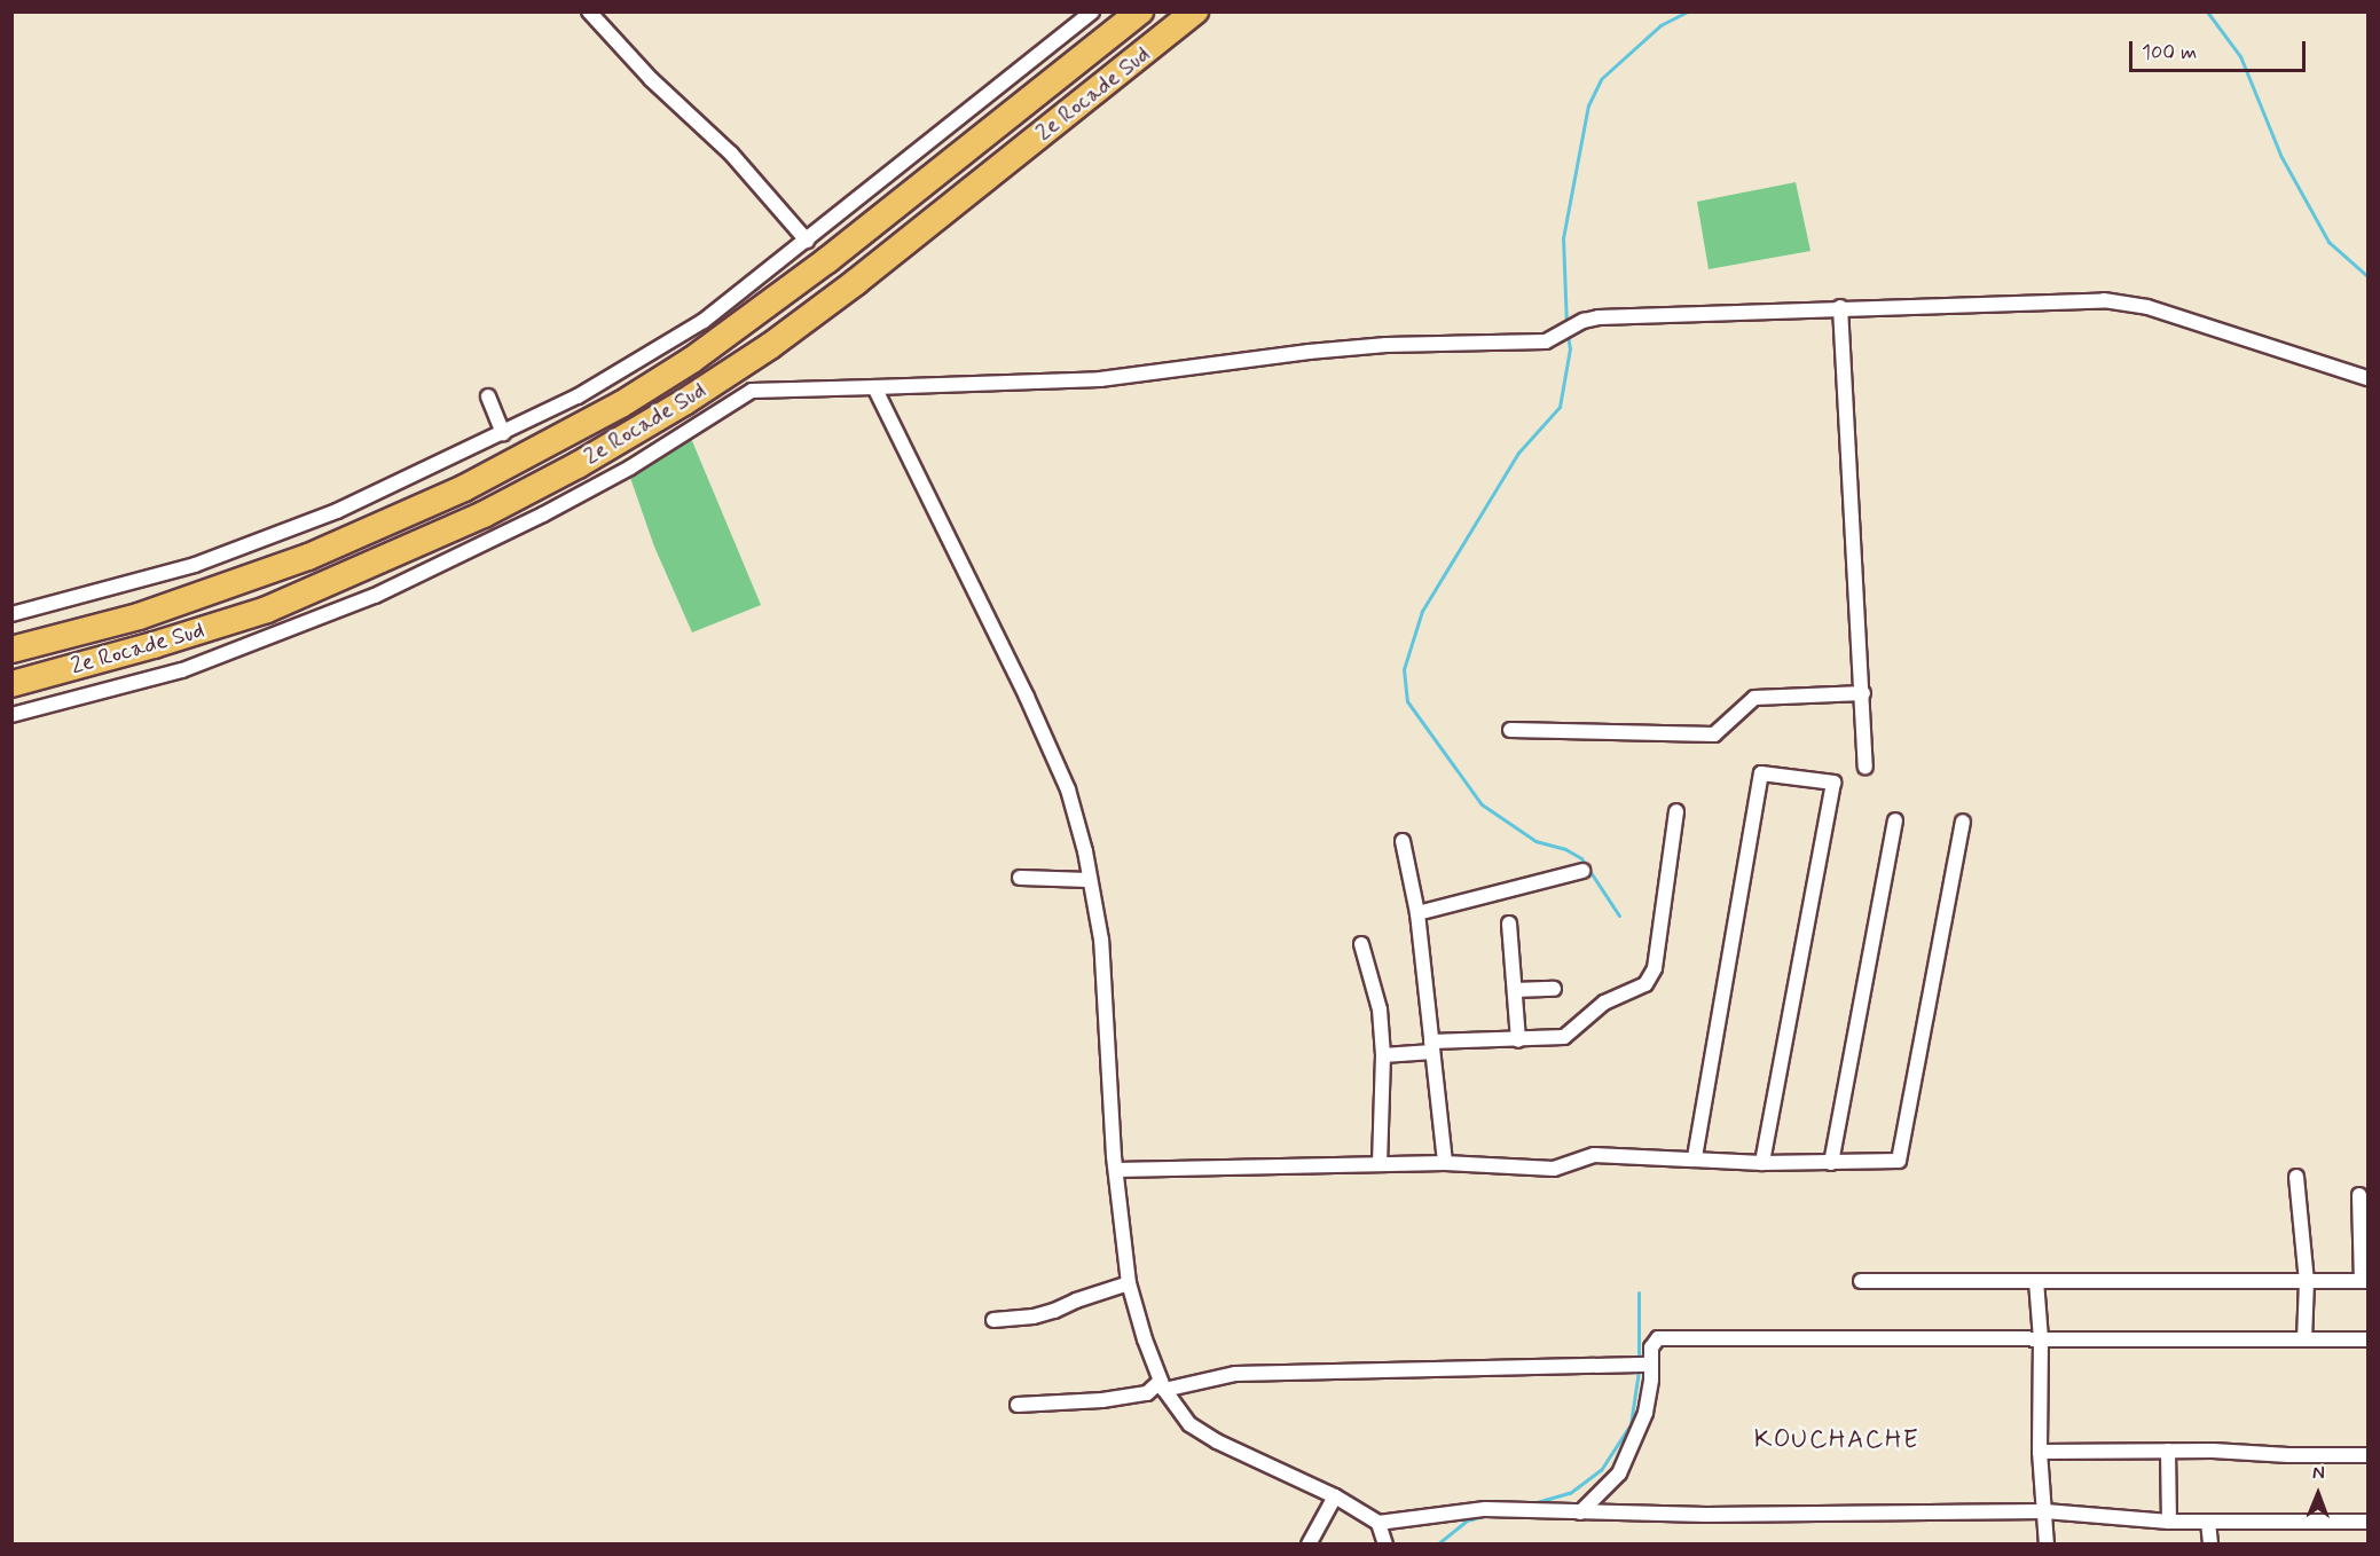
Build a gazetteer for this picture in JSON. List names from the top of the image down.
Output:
{
  "streets": {
    "highway": ["2e Rocade Sud"]
  },
  "districts": ["KOUCHACHE"],
  "scale_bar": "100 m",
  "north": "top"
}
